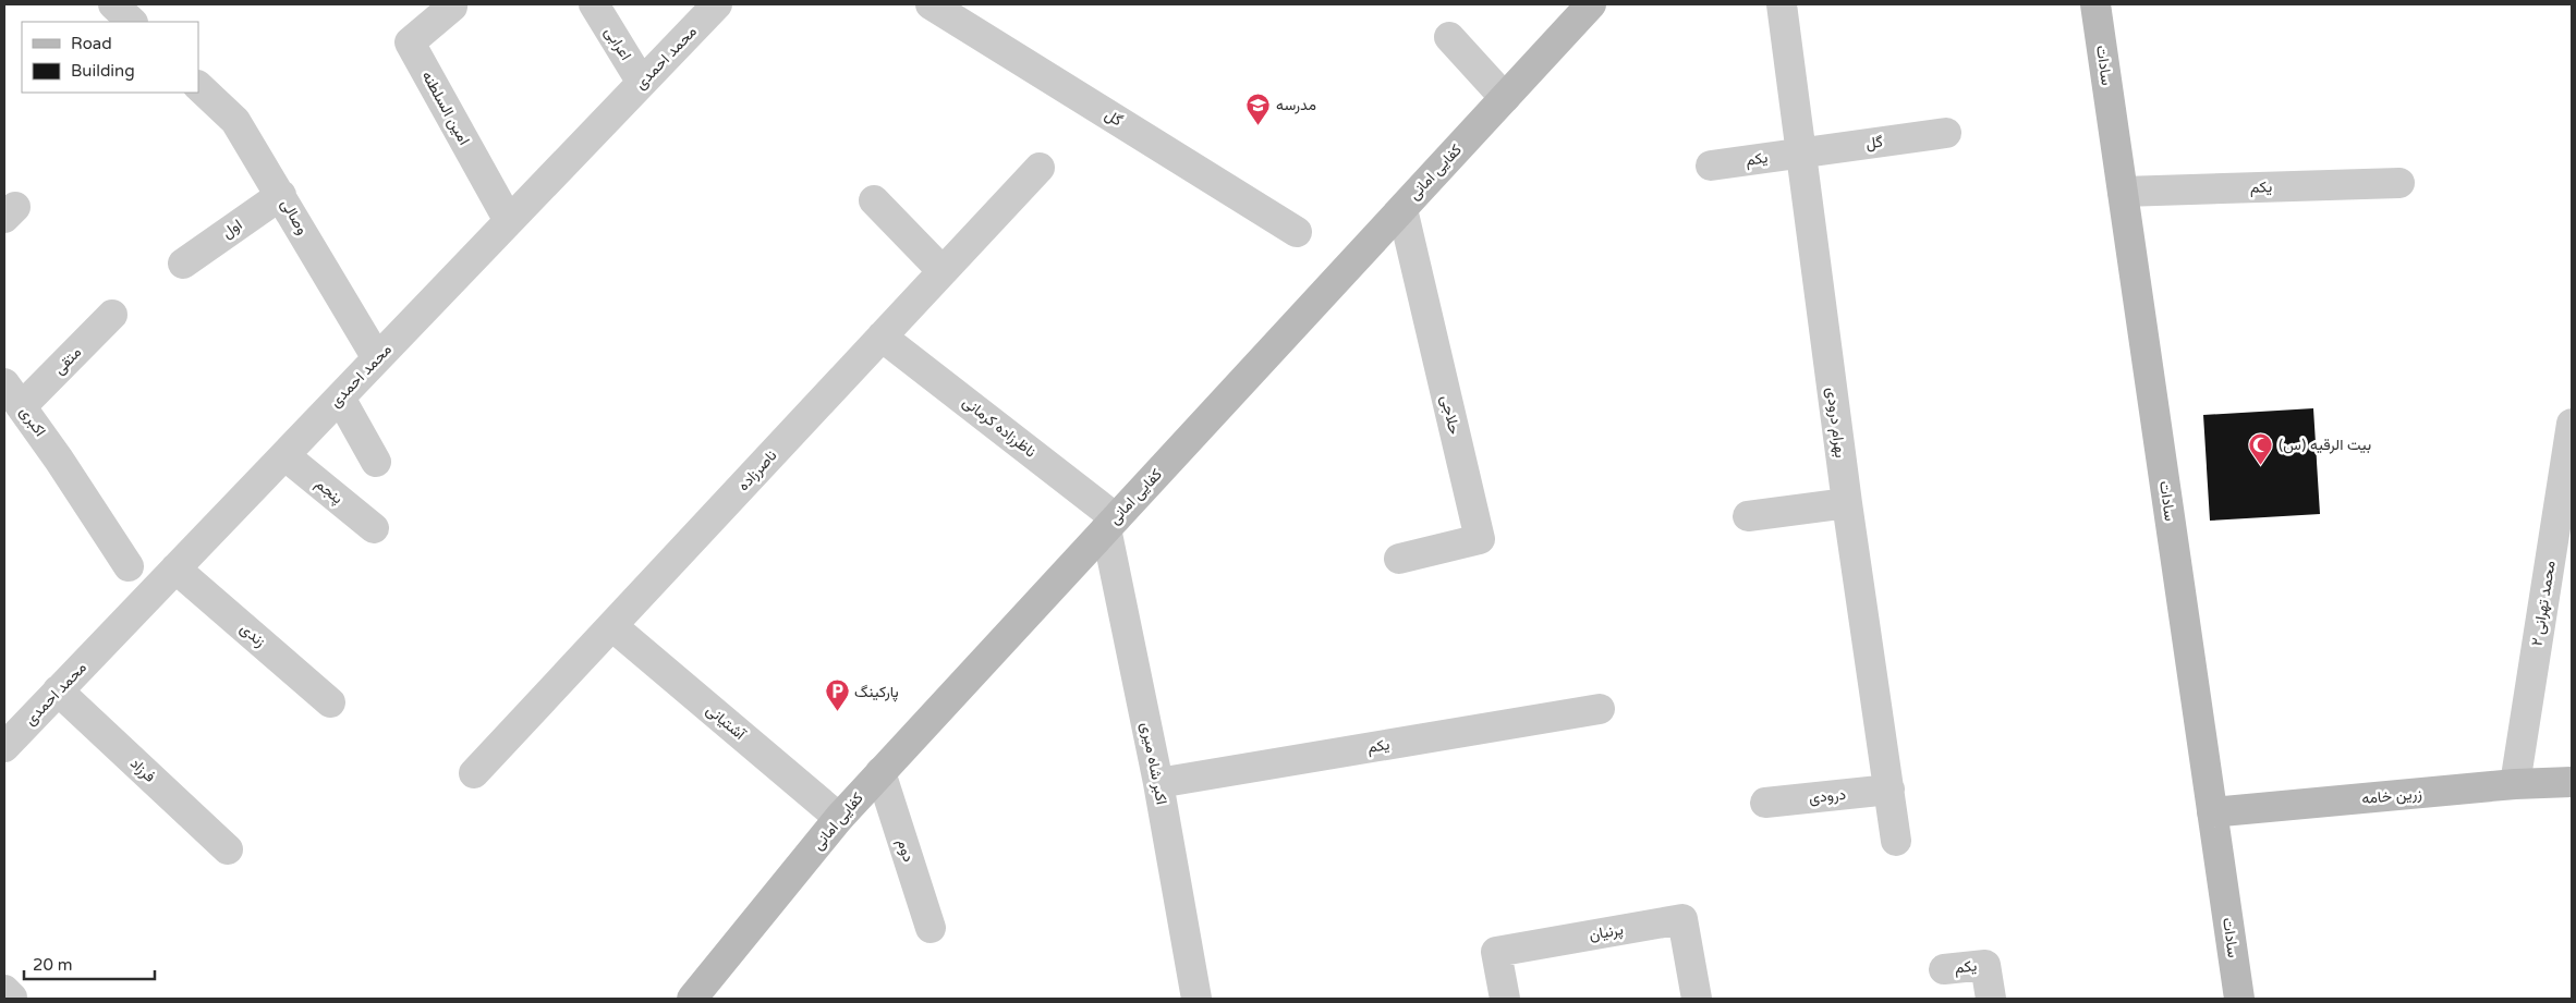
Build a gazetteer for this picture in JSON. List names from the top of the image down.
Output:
{
  "streets": {
    "street": [
      "اعرابی",
      "محمد احمدی",
      "سادات",
      "امین السلطنه",
      "گل",
      "یکم",
      "کفایی امانی",
      "وصالی",
      "اول",
      "متقی",
      "حلاجی",
      "اکبری",
      "بهرام درودی",
      "ناظرزاده کرمانی",
      "ناصرزاده",
      "پنجم",
      "محمد تهرانی ۲",
      "زندی",
      "آشتیانی",
      "اکبر شاه میری",
      "فرزاد",
      "درودی",
      "زرین خامه",
      "دوم",
      "پرنیان"
    ]
  },
  "crossings": [
    ["اعرابی", "محمد احمدی"],
    ["محمد احمدی", "امین السلطنه"],
    ["محمد احمدی", "وصالی"],
    ["محمد احمدی", "پنجم"],
    ["محمد احمدی", "زندی"],
    ["محمد احمدی", "فرزاد"],
    ["سادات", "یکم"],
    ["سادات", "زرین خامه"],
    ["گل", "یکم"],
    ["گل", "بهرام درودی"],
    ["یکم", "بهرام درودی"],
    ["یکم", "اکبر شاه میری"],
    ["کفایی امانی", "حلاجی"],
    ["کفایی امانی", "ناظرزاده کرمانی"],
    ["کفایی امانی", "آشتیانی"],
    ["کفایی امانی", "اکبر شاه میری"],
    ["کفایی امانی", "دوم"],
    ["وصالی", "اول"],
    ["متقی", "اکبری"],
    ["بهرام درودی", "درودی"],
    ["ناظرزاده کرمانی", "ناصرزاده"],
    ["ناظرزاده کرمانی", "اکبر شاه میری"],
    ["ناصرزاده", "آشتیانی"],
    ["محمد تهرانی ۲", "زرین خامه"]
  ],
  "places": {
    "school or university": ["مدرسه"],
    "mosque": ["بیت الرقیه (س)"],
    "parking": ["پارکینگ"]
  },
  "legend": ["Road", "Building"],
  "scale_bar": "20 m"
}
